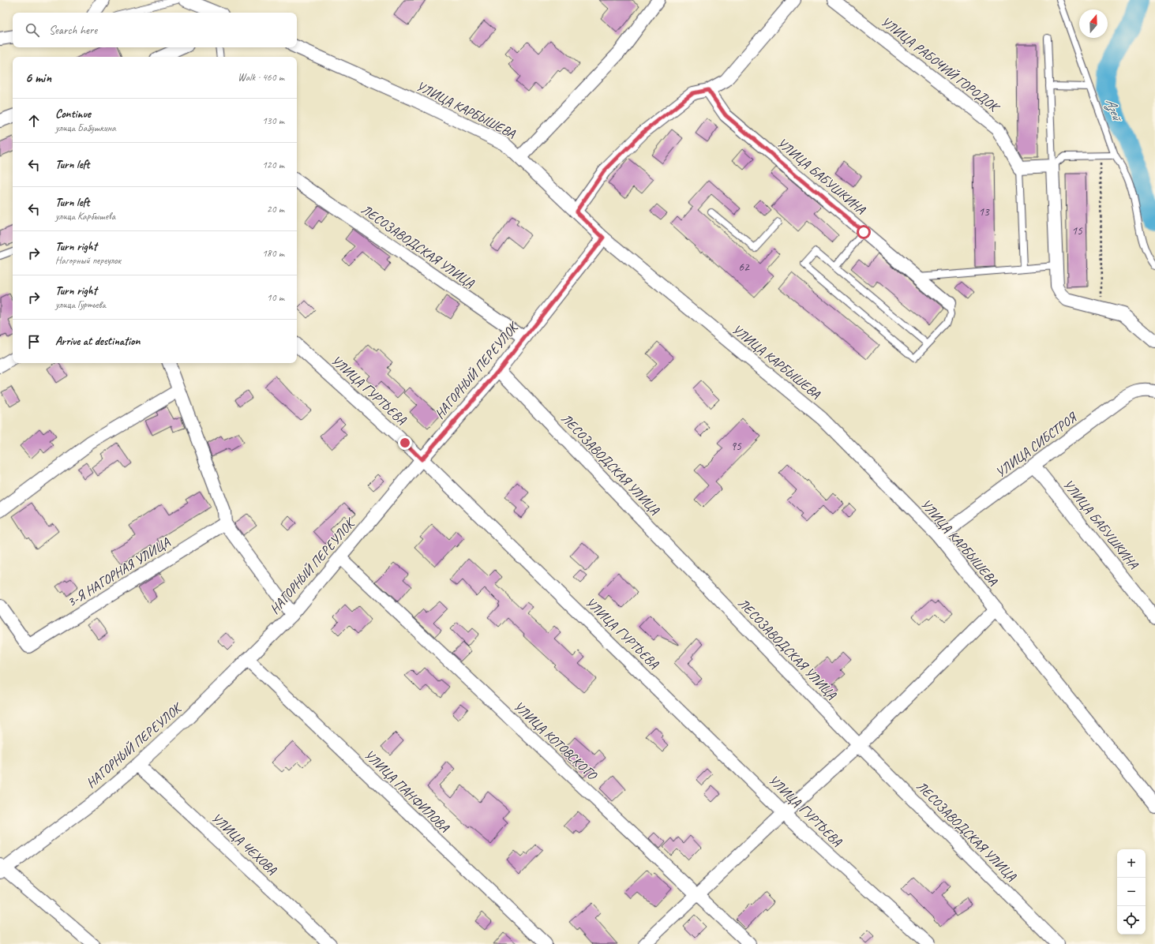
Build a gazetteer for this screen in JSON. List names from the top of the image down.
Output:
{
  "streets": {
    "street": [
      "УЛИЦА РАБОЧИЙ ГОРОДОК",
      "УЛИЦА КАРБЫШЕВА",
      "УЛИЦА БАБУШКИНА",
      "ЛЕСОЗАВОДСКАЯ УЛИЦА",
      "НАГОРНЫЙ ПЕРЕУЛОК",
      "УЛИЦА ГУРТЬЕВА",
      "УЛИЦА СИБСТРОЯ",
      "3-Я НАГОРНАЯ УЛИЦА",
      "УЛИЦА КОТОВСКОГО",
      "УЛИЦА ПАНФИЛОВА",
      "УЛИЦА ЧЕХОВА"
    ]
  },
  "crossings": [
    ["УЛИЦА КАРБЫШЕВА", "НАГОРНЫЙ ПЕРЕУЛОК"],
    ["УЛИЦА КАРБЫШЕВА", "УЛИЦА СИБСТРОЯ"],
    ["УЛИЦА БАБУШКИНА", "УЛИЦА СИБСТРОЯ"],
    ["ЛЕСОЗАВОДСКАЯ УЛИЦА", "НАГОРНЫЙ ПЕРЕУЛОК"],
    ["НАГОРНЫЙ ПЕРЕУЛОК", "УЛИЦА ГУРТЬЕВА"],
    ["НАГОРНЫЙ ПЕРЕУЛОК", "УЛИЦА КОТОВСКОГО"],
    ["НАГОРНЫЙ ПЕРЕУЛОК", "УЛИЦА ПАНФИЛОВА"],
    ["НАГОРНЫЙ ПЕРЕУЛОК", "УЛИЦА ЧЕХОВА"]
  ],
  "water": ["Азей"],
  "house_numbers": [
    "13",
    "15",
    "62",
    "95"
  ],
  "north": "top",
  "page": {
    "search": "Search here",
    "heading": ["6 min", "Walk · 460 m"],
    "list": [
      ["Continue", "улица Бабушкина", "130 m"],
      ["Turn left", "120 m"],
      ["Turn left", "улица Карбышева", "20 m"],
      ["Turn right", "Нагорный переулок", "180 m"],
      ["Turn right", "улица Гуртьева", "10 m"],
      "Arrive at destination"
    ],
    "map_buttons": ["+", "−"]
  }
}
